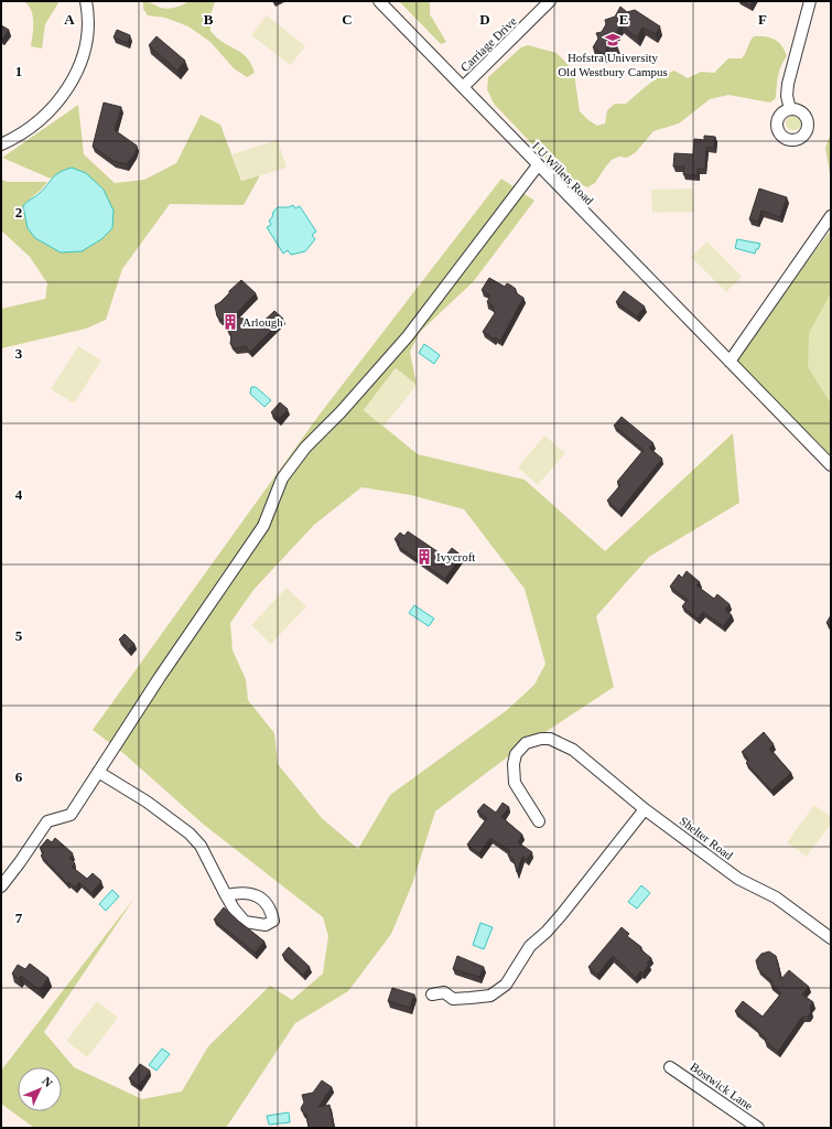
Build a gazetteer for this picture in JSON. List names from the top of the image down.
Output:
{
  "streets": {
    "street": [
      "Carriage Drive",
      "I U Willets Road",
      "Shelter Road",
      "Bostwick Lane"
    ]
  },
  "crossings": [
    ["Carriage Drive", "I U Willets Road"]
  ],
  "places": {
    "school or university": ["Hofstra University Old Westbury Campus"],
    "building": ["Arlough", "Ivycroft"]
  },
  "north": "top right",
  "grid": {
    "columns": [
      "A",
      "B",
      "C",
      "D",
      "E",
      "F"
    ],
    "rows": [
      "1",
      "2",
      "3",
      "4",
      "5",
      "6",
      "7"
    ]
  }
}
